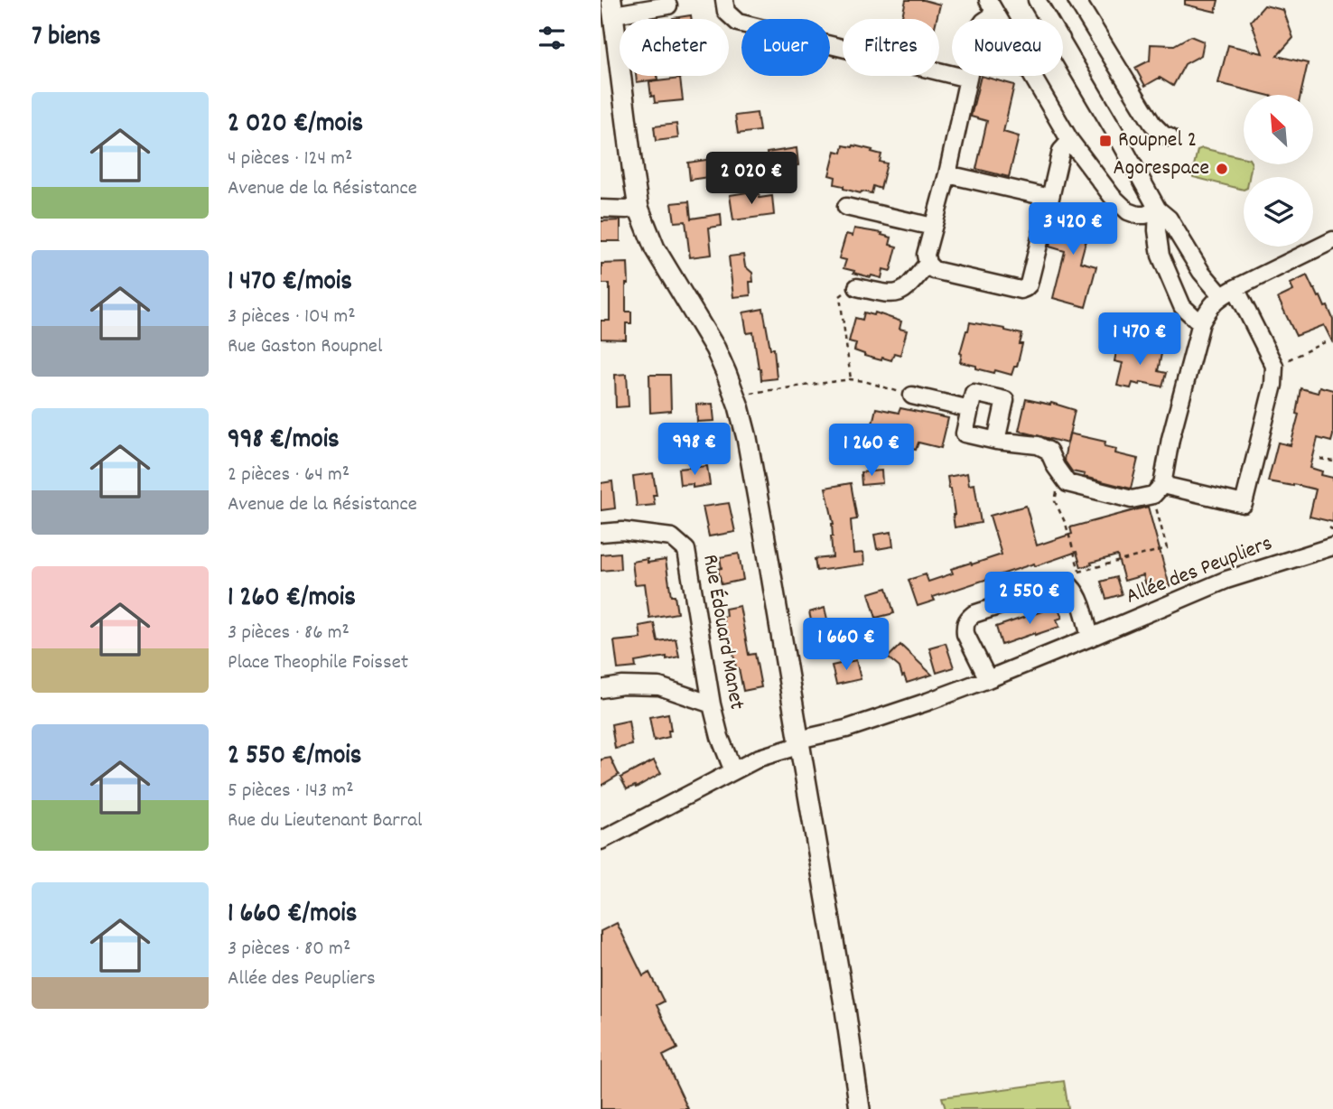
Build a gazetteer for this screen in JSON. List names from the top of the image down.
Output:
{
  "streets": {
    "street": ["Allée des Peupliers", "Rue Édouard Manet"]
  },
  "crossings": [
    ["Allée des Peupliers", "Rue Édouard Manet"]
  ],
  "places": {
    "transit": ["Roupnel 2"],
    "other": ["Agorespace"]
  },
  "north": "top left",
  "page": {
    "heading": "7 biens",
    "chip": [
      "Acheter",
      "Louer",
      "Filtres",
      "Nouveau"
    ],
    "list": [
      {
        "name": "2 020 €/mois",
        "note": "4 pièces · 124 m² · Avenue de la Résistance"
      },
      {
        "name": "1 470 €/mois",
        "note": "3 pièces · 104 m² · Rue Gaston Roupnel"
      },
      {
        "name": "998 €/mois",
        "note": "2 pièces · 64 m² · Avenue de la Résistance"
      },
      {
        "name": "1 260 €/mois",
        "note": "3 pièces · 86 m² · Place Theophile Foisset"
      },
      {
        "name": "2 550 €/mois",
        "note": "5 pièces · 143 m² · Rue du Lieutenant Barral"
      },
      {
        "name": "1 660 €/mois",
        "note": "3 pièces · 80 m² · Allée des Peupliers"
      }
    ],
    "price": [
      "2 020 €",
      "3 420 €",
      "1 470 €",
      "998 €",
      "1 260 €",
      "2 550 €",
      "1 660 €"
    ]
  }
}
